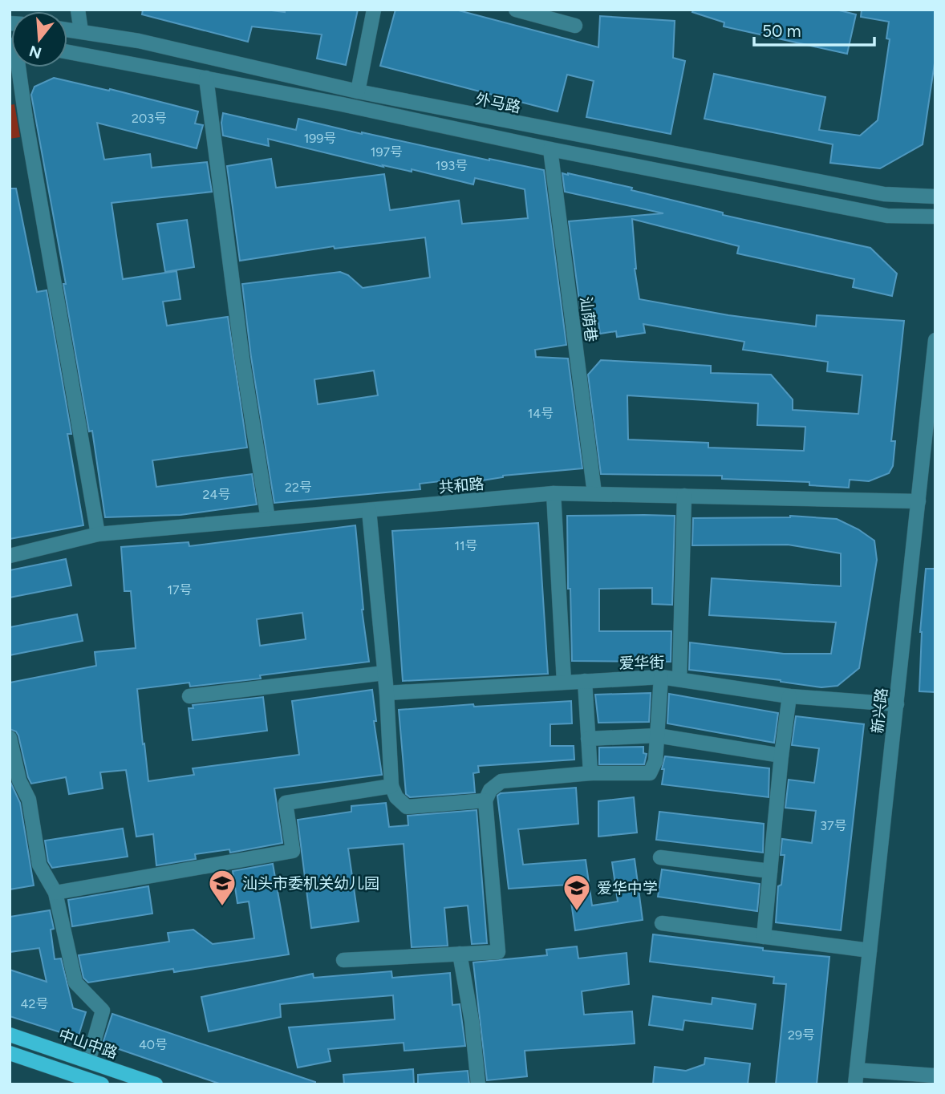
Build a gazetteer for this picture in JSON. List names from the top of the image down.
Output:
{
  "streets": {
    "main road": ["中山中路"],
    "street": [
      "外马路",
      "汕荫巷",
      "共和路",
      "爱华街",
      "新兴路"
    ]
  },
  "crossings": [
    ["汕荫巷", "共和路"],
    ["共和路", "新兴路"],
    ["爱华街", "新兴路"]
  ],
  "places": {
    "school or university": ["汕头市委机关幼儿园", "爱华中学"]
  },
  "house_numbers": [
    "203号",
    "199号",
    "197号",
    "193号",
    "14号",
    "22号",
    "24号",
    "11号",
    "17号",
    "37号",
    "42号",
    "29号",
    "40号"
  ],
  "scale_bar": "50 m",
  "north": "bottom"
}
